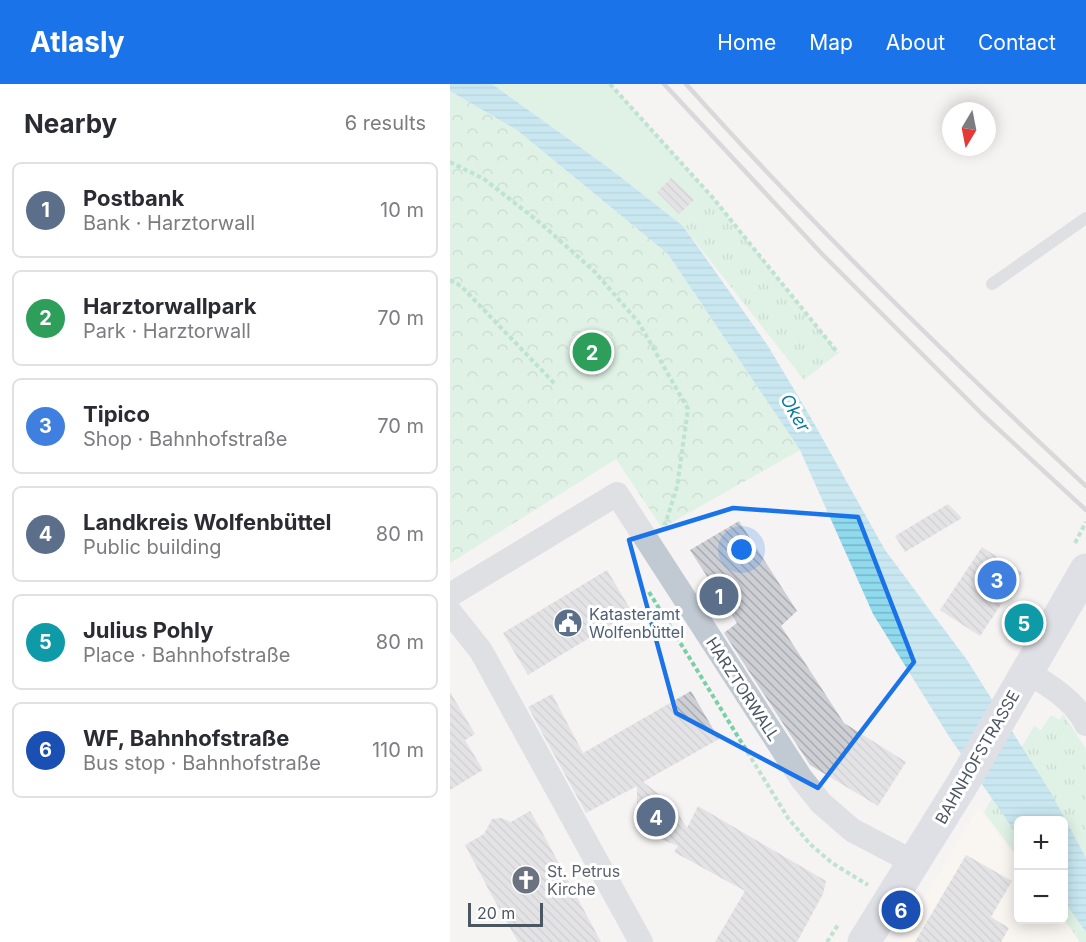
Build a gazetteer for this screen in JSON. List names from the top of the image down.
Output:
{
  "streets": {
    "street": ["HARZTORWALL", "BAHNHOFSTRASSE"]
  },
  "crossings": [
    ["HARZTORWALL", "BAHNHOFSTRASSE"]
  ],
  "water": ["Oker"],
  "places": {
    "public building": ["Katasteramt Wolfenbüttel"],
    "church": ["St. Petrus Kirche"]
  },
  "scale_bar": "20 m",
  "north": "bottom",
  "page": {
    "header": "Atlasly",
    "nav": [
      "Home",
      "Map",
      "About",
      "Contact"
    ],
    "heading": ["Nearby", "6 results"],
    "list": [
      {
        "mark": "1",
        "name": "Postbank",
        "note": "Bank · Harztorwall",
        "value": "10 m"
      },
      {
        "mark": "2",
        "name": "Harztorwallpark",
        "note": "Park · Harztorwall",
        "value": "70 m"
      },
      {
        "mark": "3",
        "name": "Tipico",
        "note": "Shop · Bahnhofstraße",
        "value": "70 m"
      },
      {
        "mark": "4",
        "name": "Landkreis Wolfenbüttel",
        "note": "Public building",
        "value": "80 m"
      },
      {
        "mark": "5",
        "name": "Julius Pohly",
        "note": "Place · Bahnhofstraße",
        "value": "80 m"
      },
      {
        "mark": "6",
        "name": "WF, Bahnhofstraße",
        "note": "Bus stop · Bahnhofstraße",
        "value": "110 m"
      }
    ],
    "pins": [
      "2",
      "3",
      "1",
      "5",
      "4",
      "6"
    ],
    "map_buttons": ["+", "−"],
    "scale": "20 m"
  }
}
